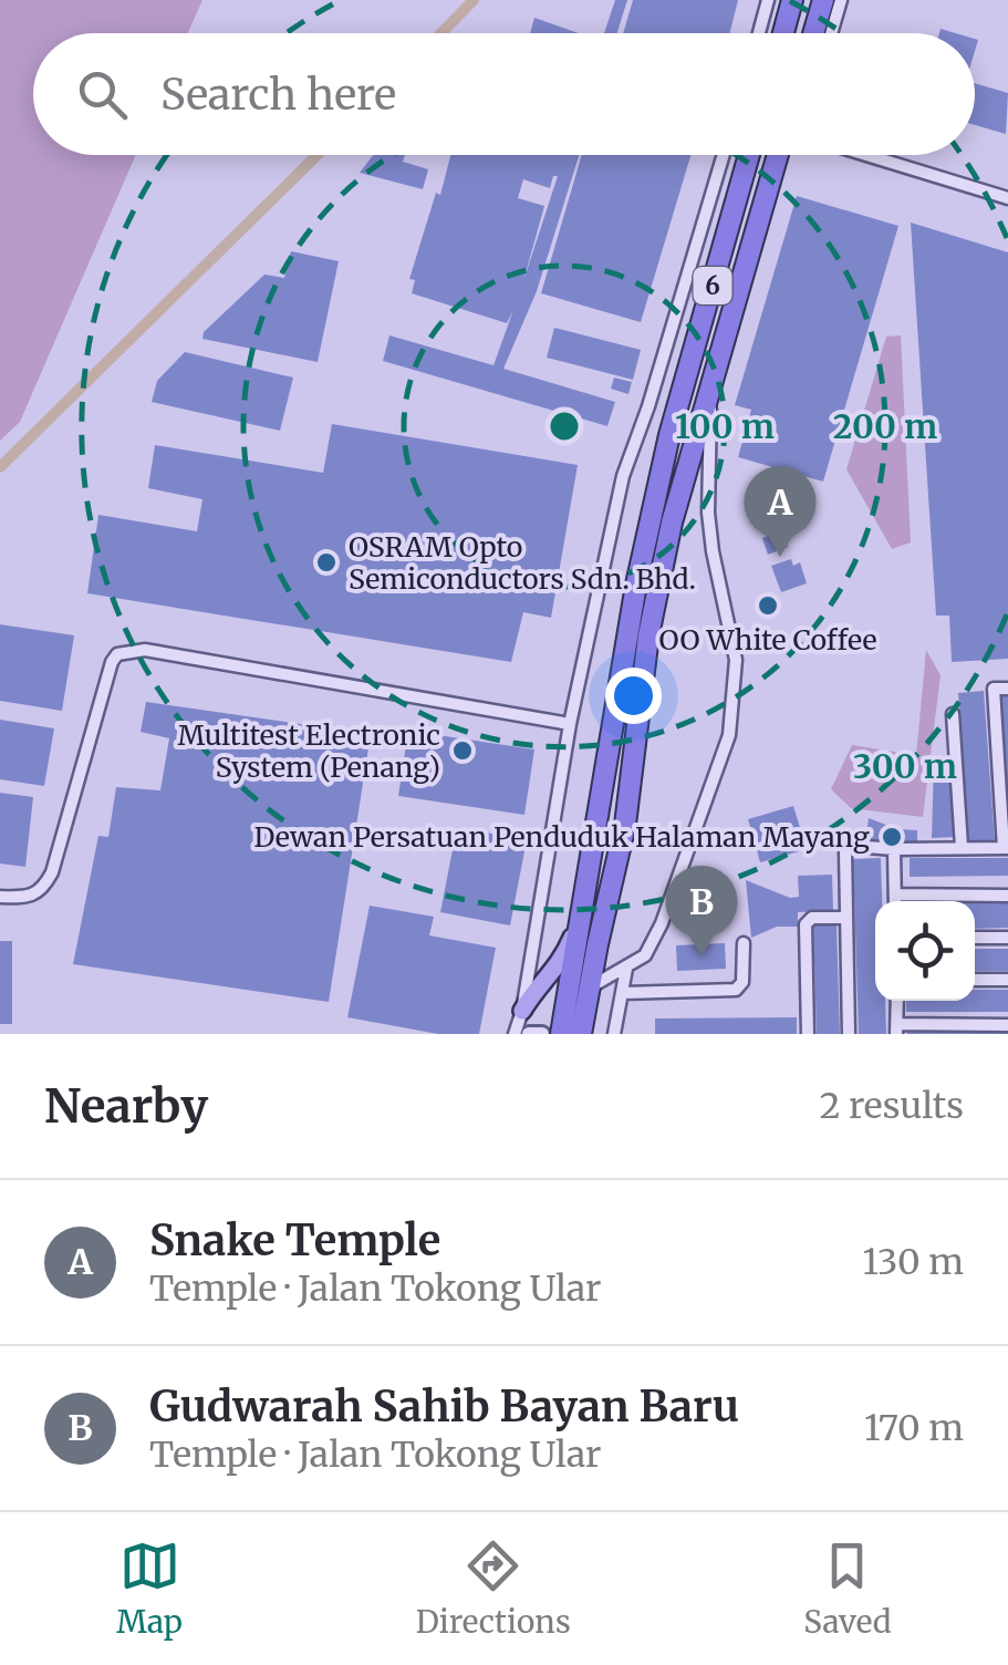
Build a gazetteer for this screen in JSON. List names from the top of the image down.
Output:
{
  "streets": {
    "highway": ["6"]
  },
  "places": [
    "OSRAM Opto Semiconductors Sdn. Bhd.",
    "OO White Coffee",
    "Multitest Electronic System (Penang)",
    "Dewan Persatuan Penduduk Halaman Mayang"
  ],
  "page": {
    "search": "Search here",
    "pins": ["A", "B"],
    "heading": ["Nearby", "2 results"],
    "list": [
      {
        "mark": "A",
        "name": "Snake Temple",
        "note": "Temple · Jalan Tokong Ular",
        "value": "130 m"
      },
      {
        "mark": "B",
        "name": "Gudwarah Sahib Bayan Baru",
        "note": "Temple · Jalan Tokong Ular",
        "value": "170 m"
      }
    ],
    "nav": ["Map", "Directions", "Saved"]
  },
  "rings": ["100 m", "200 m", "300 m"]
}
